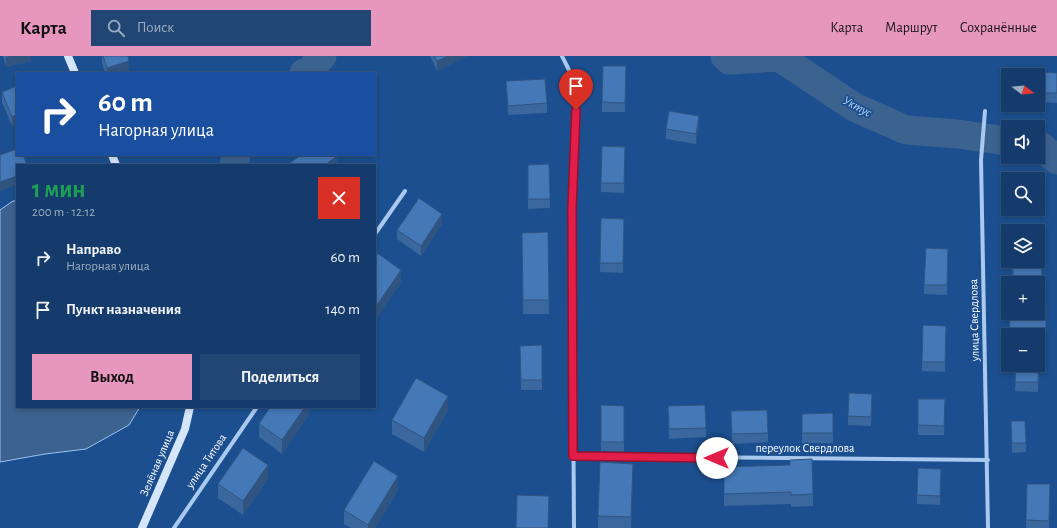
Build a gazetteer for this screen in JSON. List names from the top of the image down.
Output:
{
  "streets": {
    "street": [
      "улица Свердлова",
      "переулок Свердлова",
      "улица Титова",
      "Зелёная улица"
    ]
  },
  "crossings": [
    ["улица Свердлова", "переулок Свердлова"]
  ],
  "water": ["Уктус"],
  "north": "right",
  "page": {
    "header": "Карта",
    "search": "Поиск",
    "nav": ["Карта", "Маршрут", "Сохранённые"],
    "map_buttons": ["+", "−"],
    "turn": ["60 m", "Нагорная улица"],
    "heading": ["1 мин", "200 m · 12:12"],
    "list": [
      {
        "name": "Направо",
        "note": "Нагорная улица",
        "value": "60 m"
      },
      {
        "name": "Пункт назначения",
        "value": "140 m"
      }
    ],
    "buttons": ["Выход", "Поделиться"]
  }
}
